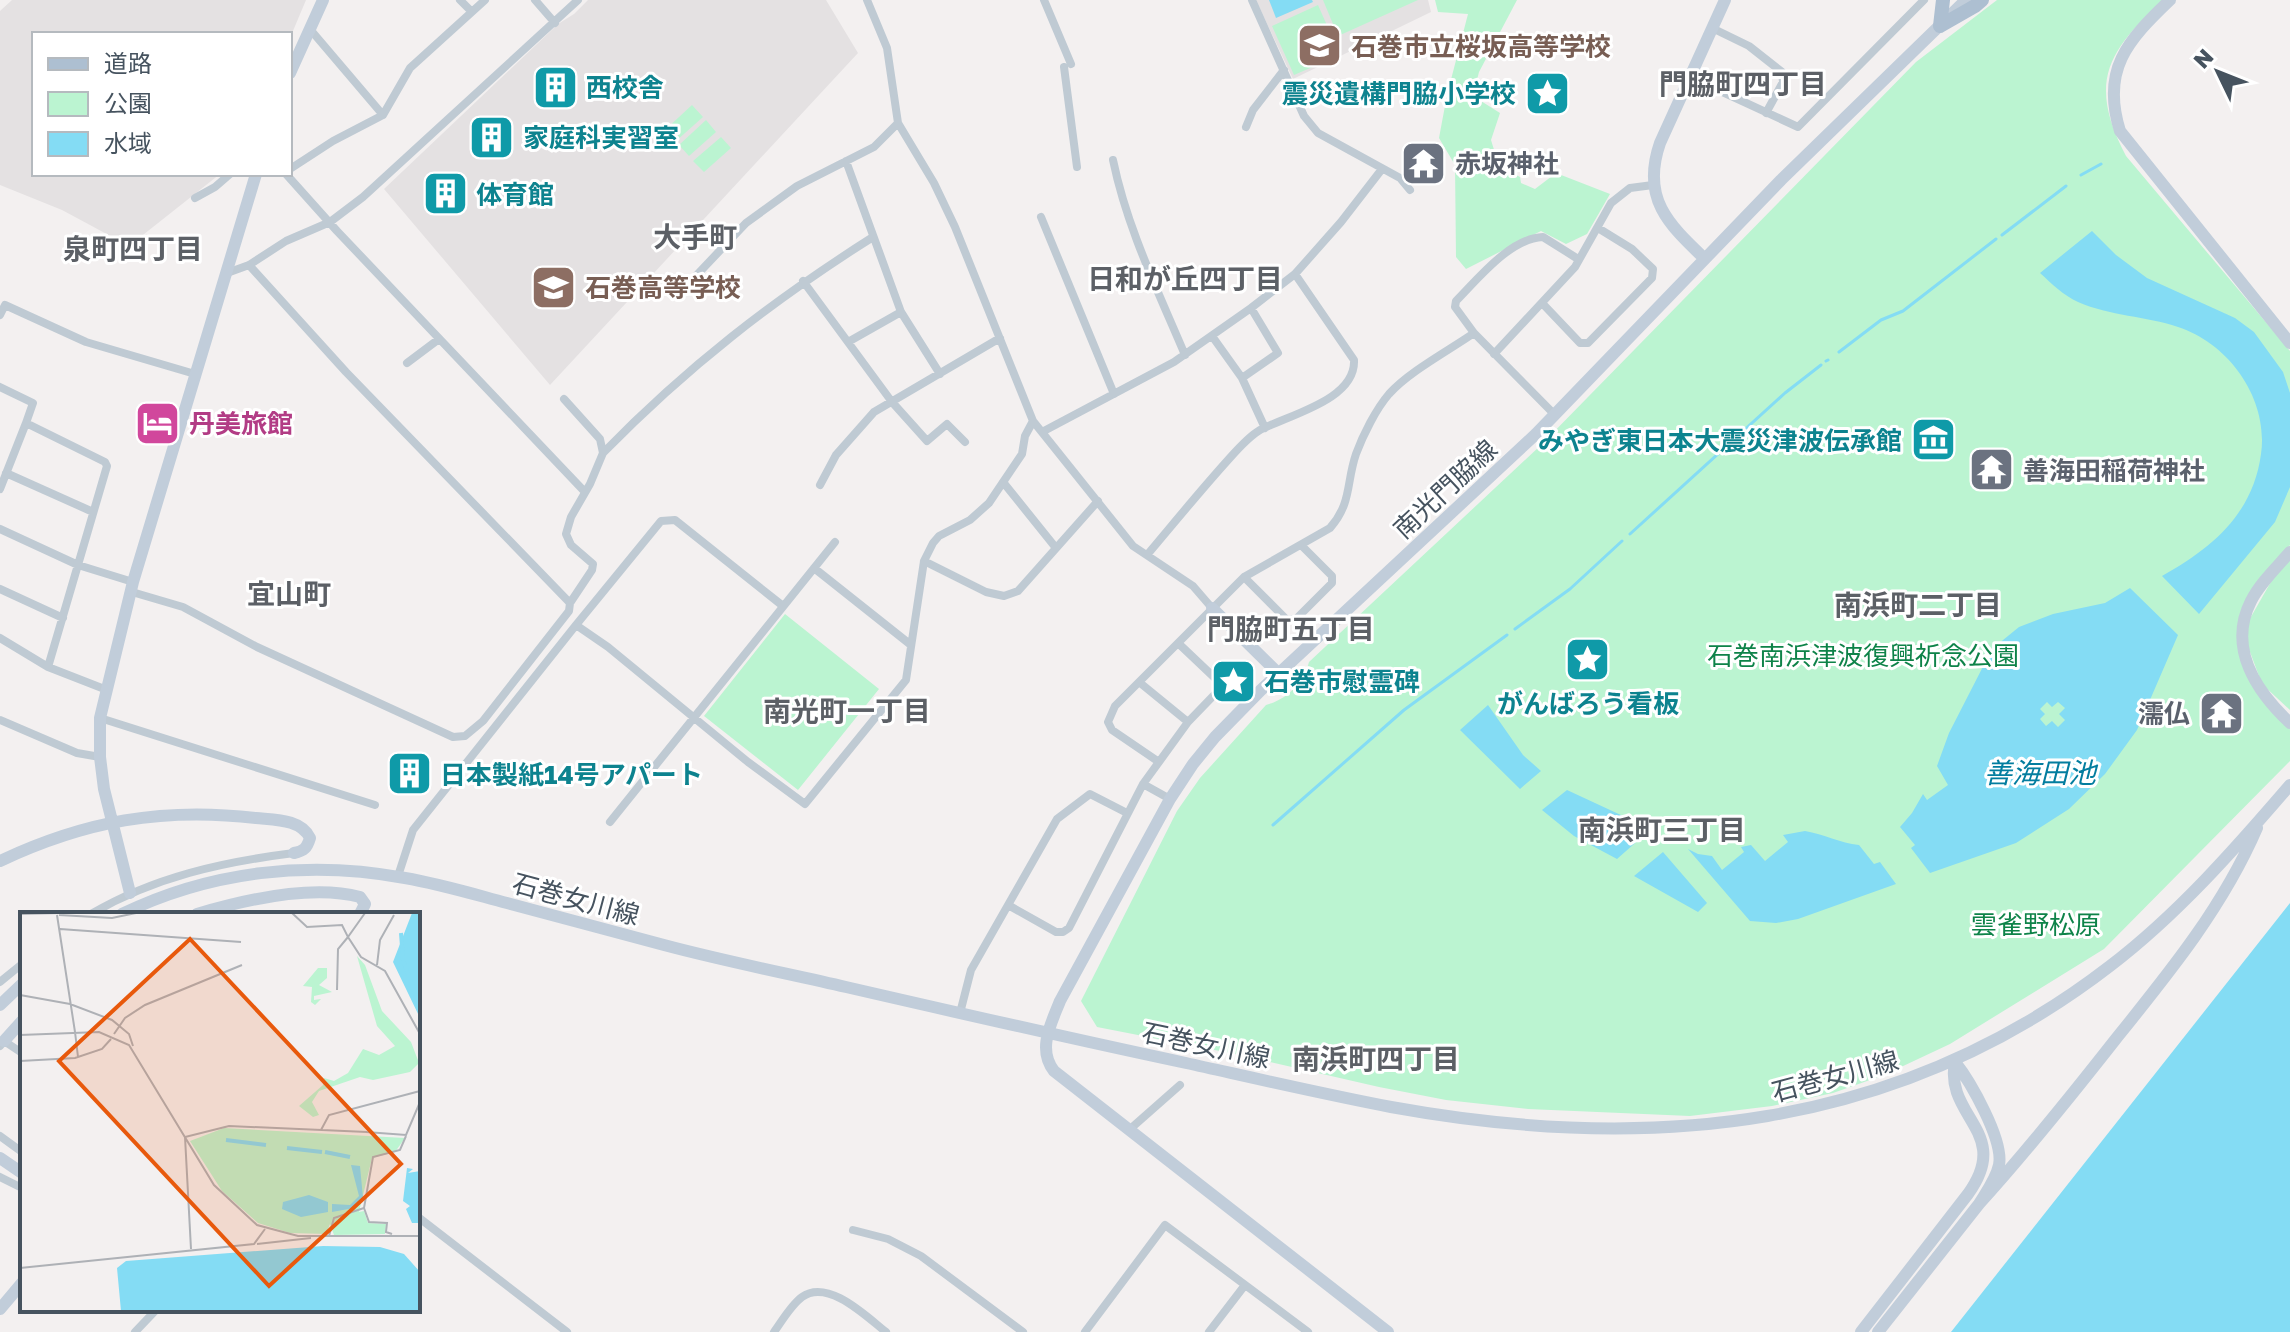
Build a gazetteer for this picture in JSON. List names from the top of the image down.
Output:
{
  "streets": {
    "street": ["南光門脇線", "石巻女川線"]
  },
  "crossings": [
    ["南光門脇線", "石巻女川線"]
  ],
  "districts": [
    "門脇町四丁目",
    "大手町",
    "泉町四丁目",
    "日和が丘四丁目",
    "宜山町",
    "南浜町二丁目",
    "門脇町五丁目",
    "南光町一丁目",
    "南浜町三丁目",
    "南浜町四丁目"
  ],
  "water": ["善海田池"],
  "parks": ["石巻南浜津波復興祈念公園", "雲雀野松原"],
  "places": {
    "school or university": ["石巻市立桜坂高等学校", "石巻高等学校"],
    "building": [
      "西校舎",
      "家庭科実習室",
      "体育館",
      "日本製紙14号アパート"
    ],
    "place": ["震災遺構門脇小学校", "がんばろう看板", "石巻市慰霊碑"],
    "temple": ["赤坂神社", "善海田稲荷神社", "濡仏"],
    "hotel": ["丹美旅館"],
    "museum": ["みやぎ東日本大震災津波伝承館"]
  },
  "legend": ["道路", "公園", "水域"],
  "north": "top left"
}
